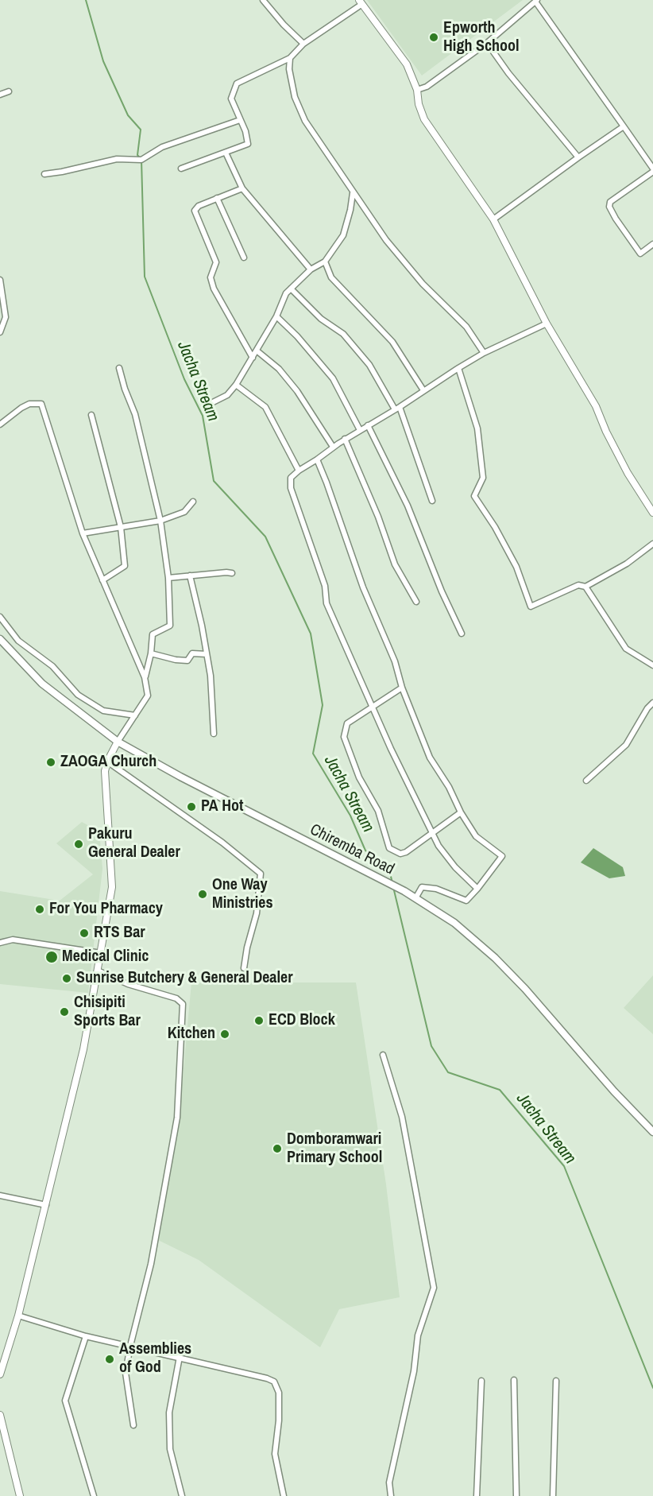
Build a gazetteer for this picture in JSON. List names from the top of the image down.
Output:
{
  "streets": {
    "main road": ["Chiremba Road"]
  },
  "water": ["Jacha Stream"],
  "places": [
    "Epworth High School",
    "ZAOGA Church",
    "PA Hot",
    "Pakuru General Dealer",
    "One Way Ministries",
    "For You Pharmacy",
    "RTS Bar",
    "Medical Clinic",
    "Sunrise Butchery & General Dealer",
    "Chisipiti Sports Bar",
    "ECD Block",
    "Kitchen",
    "Domboramwari Primary School",
    "Assemblies of God"
  ]
}
